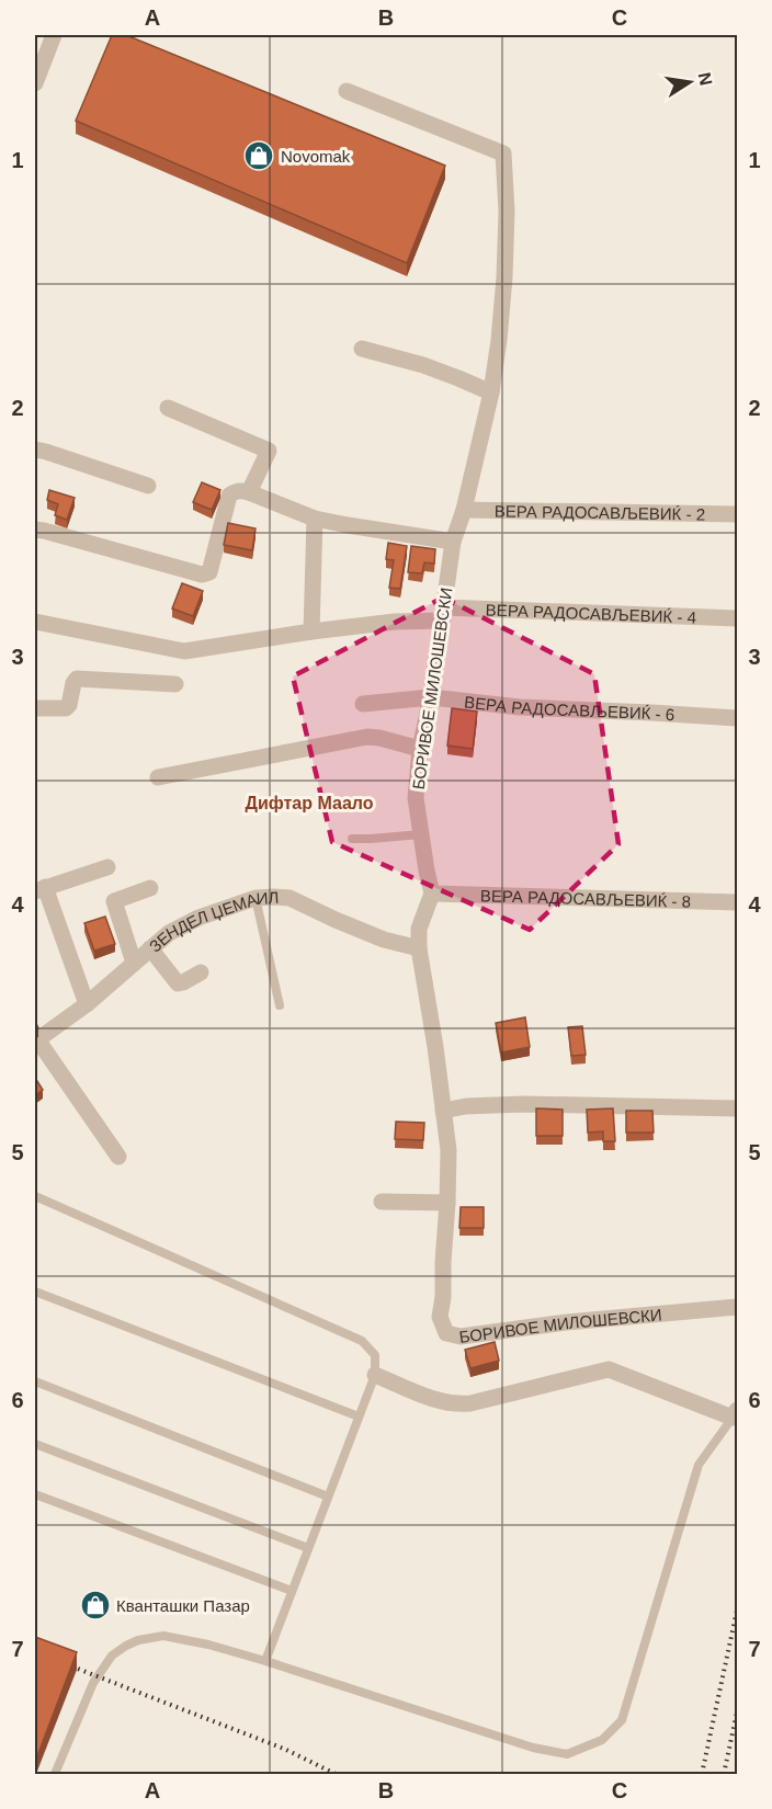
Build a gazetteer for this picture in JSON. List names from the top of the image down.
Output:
{
  "streets": {
    "street": [
      "ВЕРА РАДОСАВЉЕВИЌ - 2",
      "ВЕРА РАДОСАВЉЕВИЌ - 4",
      "БОРИВОЕ МИЛОШЕВСКИ",
      "ВЕРА РАДОСАВЉЕВИЌ - 6",
      "ВЕРА РАДОСАВЉЕВИЌ - 8",
      "ЗЕНДЕЛ ЏЕМАИЛ"
    ]
  },
  "crossings": [
    ["ВЕРА РАДОСАВЉЕВИЌ - 2", "БОРИВОЕ МИЛОШЕВСКИ"],
    ["ВЕРА РАДОСАВЉЕВИЌ - 4", "БОРИВОЕ МИЛОШЕВСКИ"],
    ["БОРИВОЕ МИЛОШЕВСКИ", "ВЕРА РАДОСАВЉЕВИЌ - 6"],
    ["БОРИВОЕ МИЛОШЕВСКИ", "ВЕРА РАДОСАВЉЕВИЌ - 8"],
    ["БОРИВОЕ МИЛОШЕВСКИ", "ЗЕНДЕЛ ЏЕМАИЛ"]
  ],
  "districts": ["Дифтар Маало"],
  "places": {
    "shop": ["Novomak", "Кванташки Пазар"]
  },
  "north": "right",
  "grid": {
    "columns": ["A", "B", "C"],
    "rows": [
      "1",
      "2",
      "3",
      "4",
      "5",
      "6",
      "7"
    ]
  }
}
